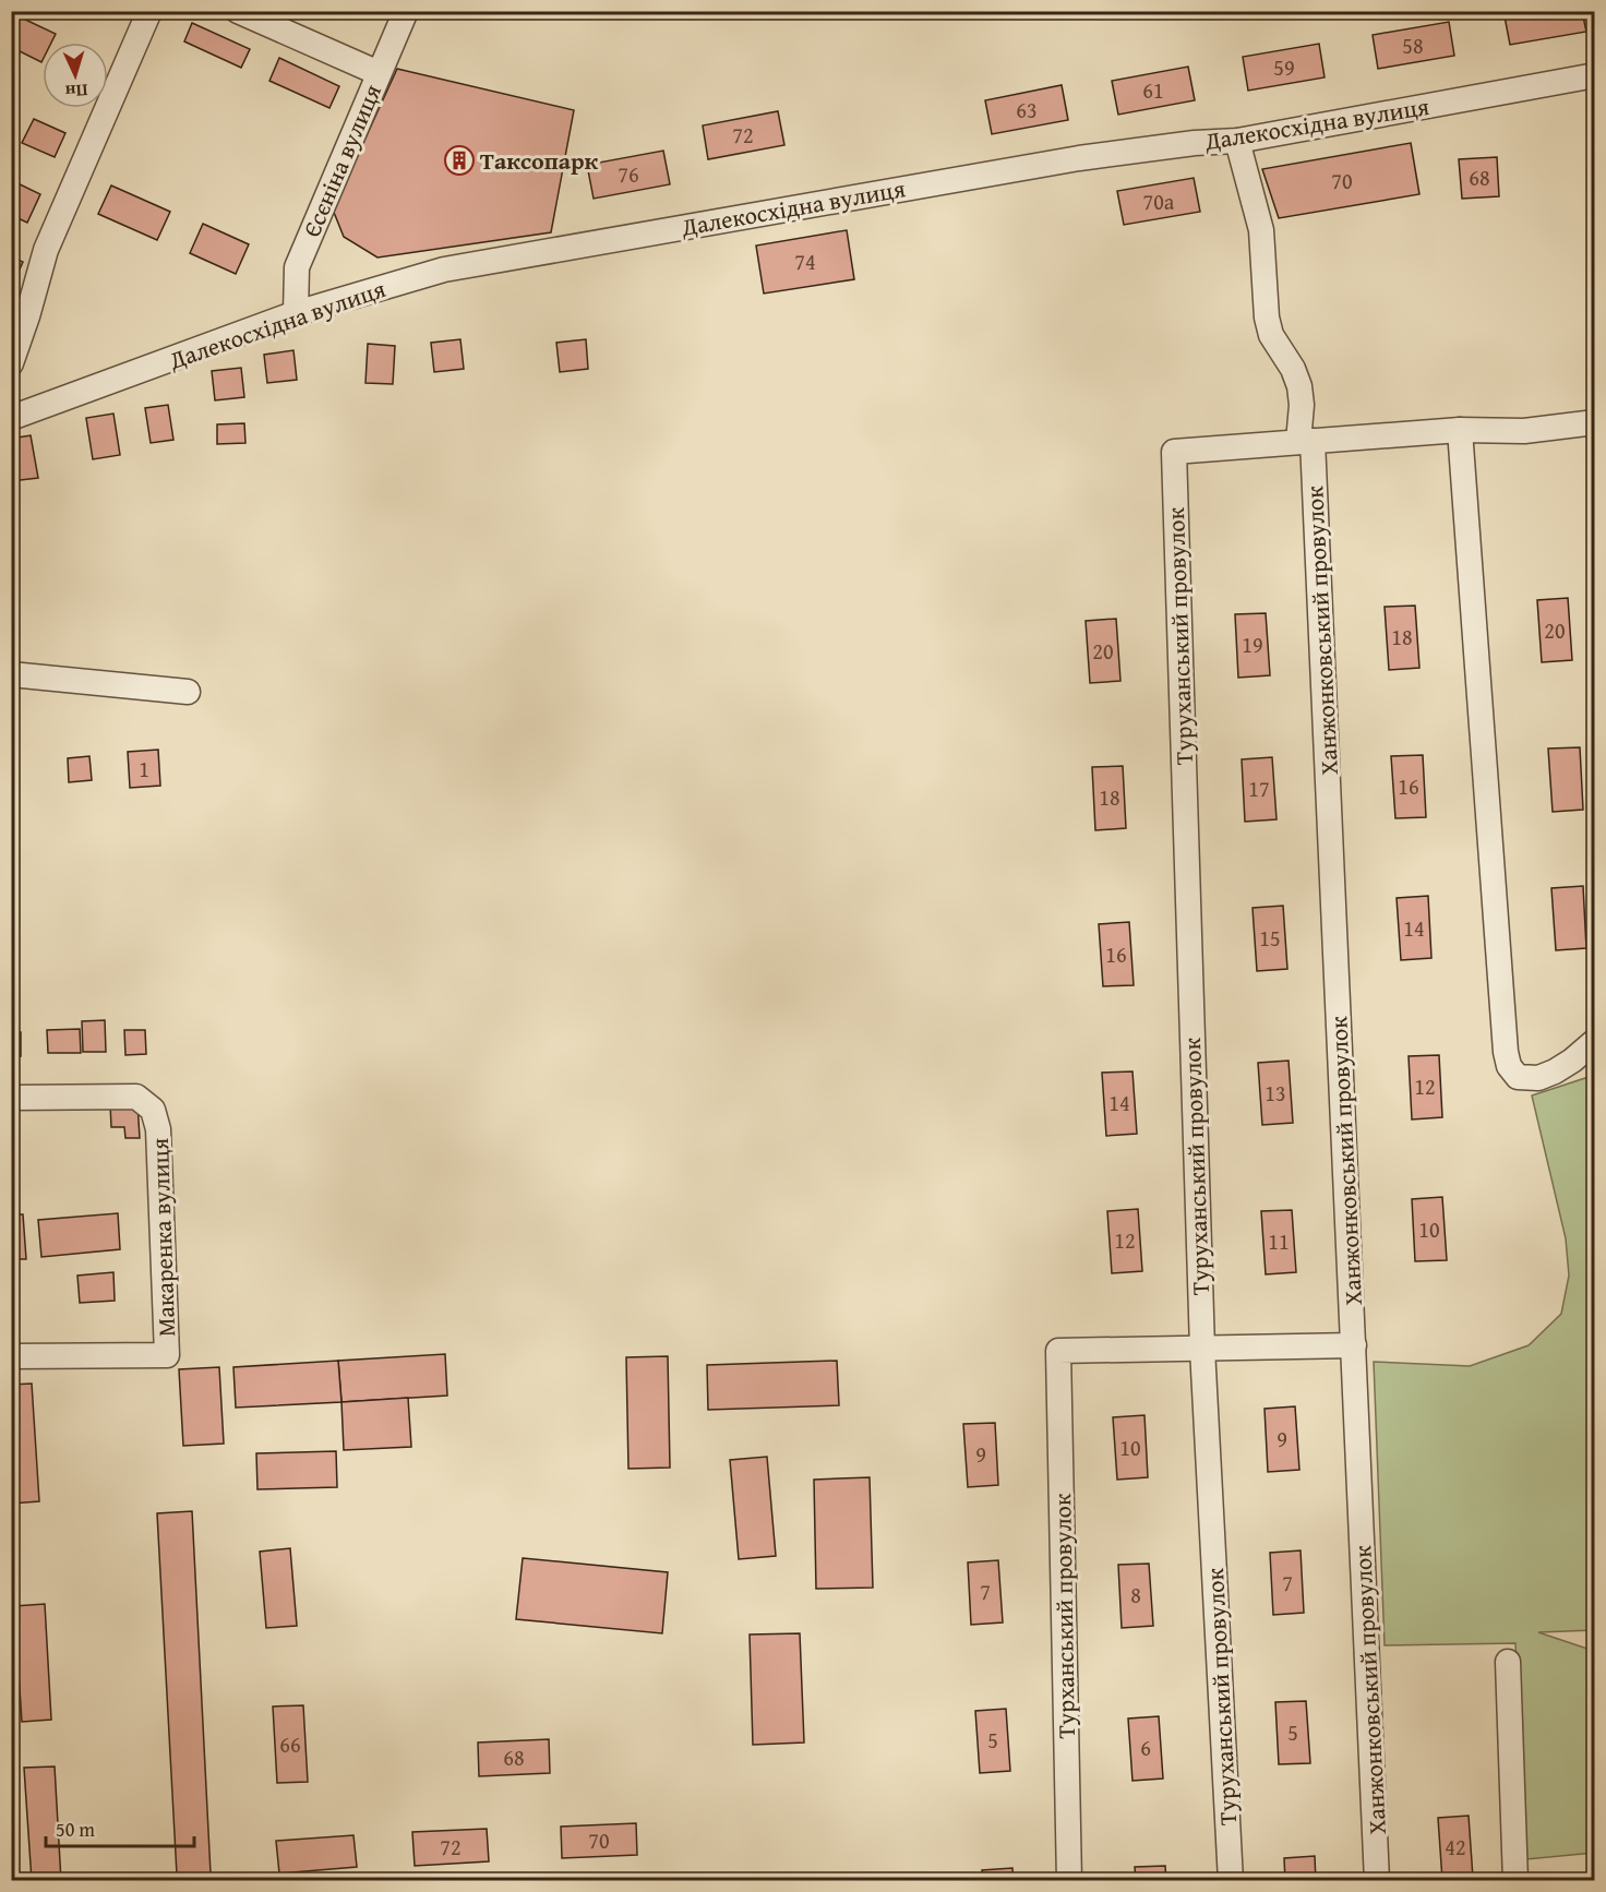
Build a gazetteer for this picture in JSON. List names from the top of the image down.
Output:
{
  "streets": {
    "street": [
      "Далекосхідна вулиця",
      "Єсєніна вулиця",
      "Ханжонковський провулок",
      "Туруханський провулок",
      "Макаренка вулиця",
      "Турханський провулок"
    ]
  },
  "crossings": [
    ["Далекосхідна вулиця", "Єсєніна вулиця"],
    ["Далекосхідна вулиця", "Ханжонковський провулок"],
    ["Ханжонковський провулок", "Туруханський провулок"],
    ["Туруханський провулок", "Турханський провулок"]
  ],
  "places": {
    "building": ["Таксопарк"]
  },
  "house_numbers": [
    "58",
    "59",
    "61",
    "63",
    "72",
    "76",
    "68",
    "70",
    "70а",
    "74",
    "20",
    "18",
    "19",
    "20",
    "1",
    "16",
    "17",
    "18",
    "14",
    "15",
    "16",
    "12",
    "13",
    "14",
    "10",
    "12",
    "11",
    "9",
    "10",
    "9",
    "7",
    "7",
    "8",
    "5",
    "5",
    "66",
    "6",
    "68",
    "70",
    "72",
    "42"
  ],
  "scale_bar": "50 m",
  "north": "bottom"
}
